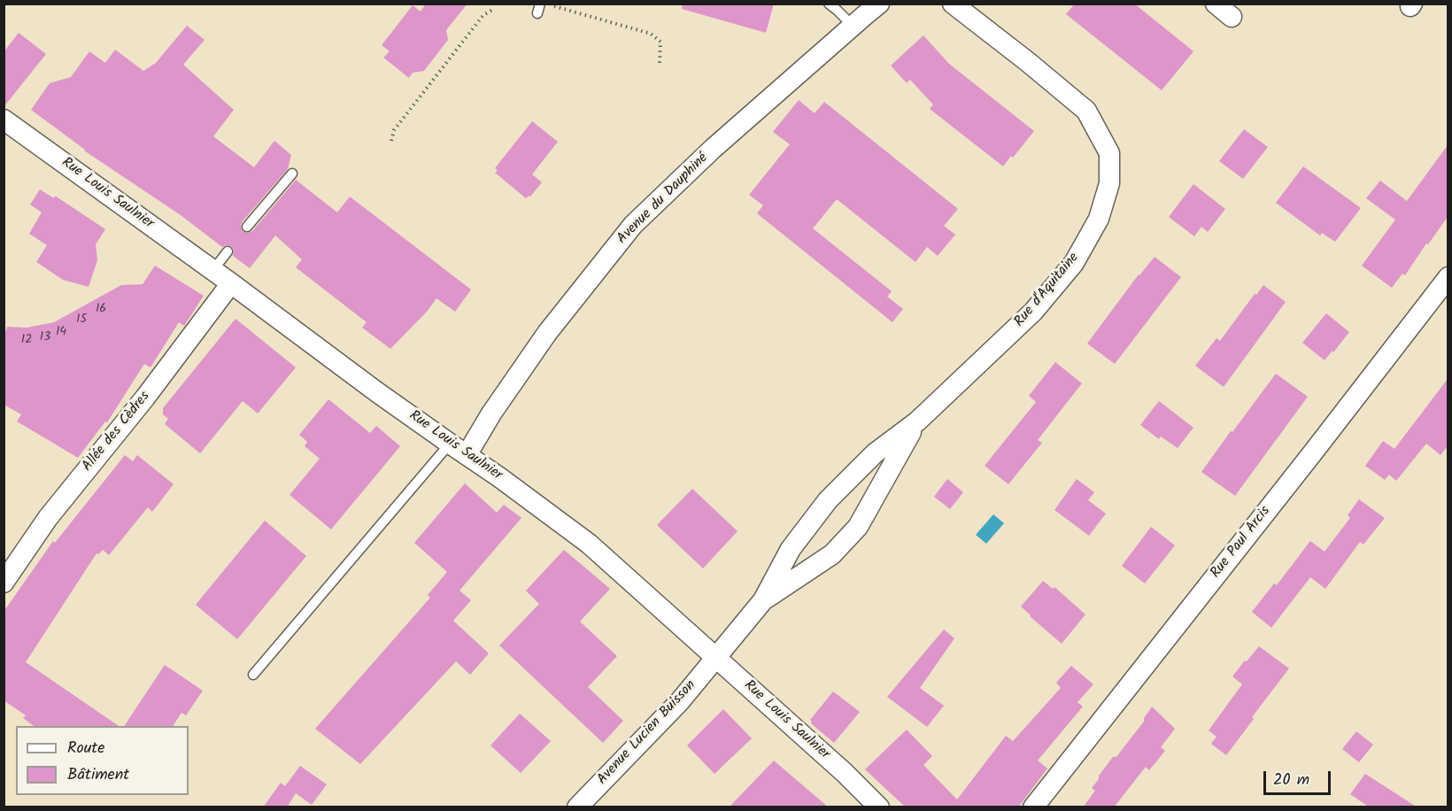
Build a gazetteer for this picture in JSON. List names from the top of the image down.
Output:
{
  "streets": {
    "street": [
      "Rue Louis Saulnier",
      "Avenue du Dauphiné",
      "Rue d'Aquitaine",
      "Allée des Cèdres",
      "Rue Paul Arcis",
      "Avenue Lucien Buisson"
    ]
  },
  "crossings": [
    ["Rue Louis Saulnier", "Avenue du Dauphiné"],
    ["Rue Louis Saulnier", "Rue d'Aquitaine"],
    ["Rue Louis Saulnier", "Allée des Cèdres"],
    ["Rue Louis Saulnier", "Avenue Lucien Buisson"],
    ["Rue d'Aquitaine", "Avenue Lucien Buisson"]
  ],
  "house_numbers": [
    "16",
    "15",
    "14",
    "13",
    "12"
  ],
  "legend": ["Route", "Bâtiment"],
  "scale_bar": "20 m"
}
